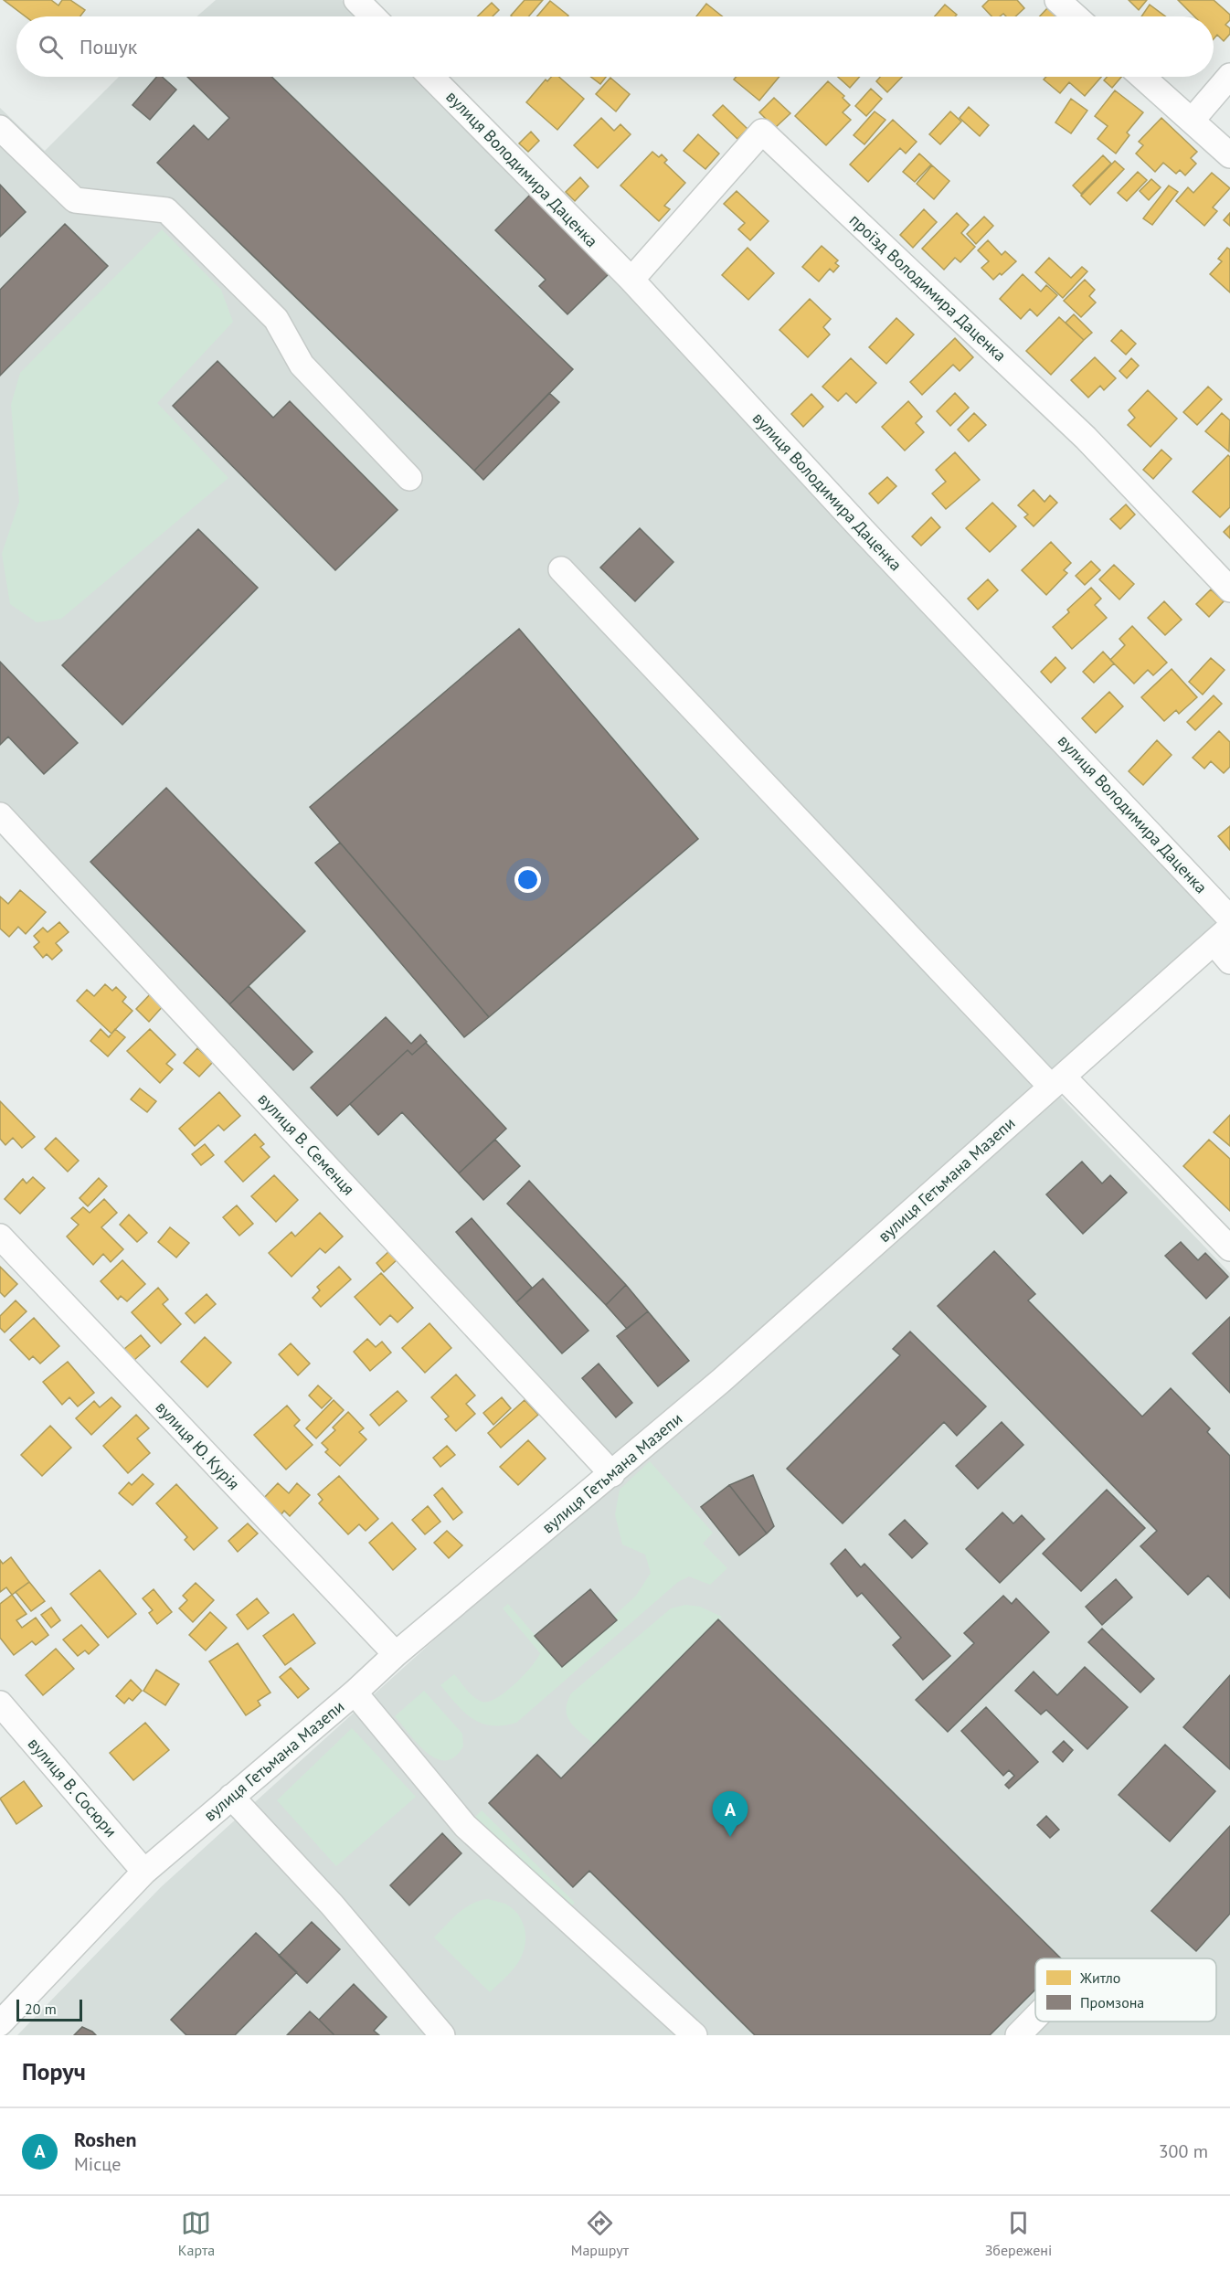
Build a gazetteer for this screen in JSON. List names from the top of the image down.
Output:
{
  "streets": {
    "street": [
      "вулиця Володимира Даценка",
      "проїзд Володимира Даценка",
      "вулиця В. Семенця",
      "вулиця Гетьмана Мазепи",
      "вулиця Ю. Курія",
      "вулиця В. Сосюри"
    ]
  },
  "crossings": [
    ["вулиця Володимира Даценка", "проїзд Володимира Даценка"],
    ["вулиця В. Семенця", "вулиця Гетьмана Мазепи"],
    ["вулиця Гетьмана Мазепи", "вулиця Ю. Курія"],
    ["вулиця Гетьмана Мазепи", "вулиця В. Сосюри"]
  ],
  "legend": ["Житло", "Промзона"],
  "scale_bar": "20 m",
  "page": {
    "search": "Пошук",
    "pins": "A",
    "scale": "20 m",
    "heading": "Поруч",
    "list": [
      {
        "mark": "A",
        "name": "Roshen",
        "note": "Місце",
        "value": "300 m"
      }
    ],
    "nav": ["Карта", "Маршрут", "Збережені"]
  }
}
